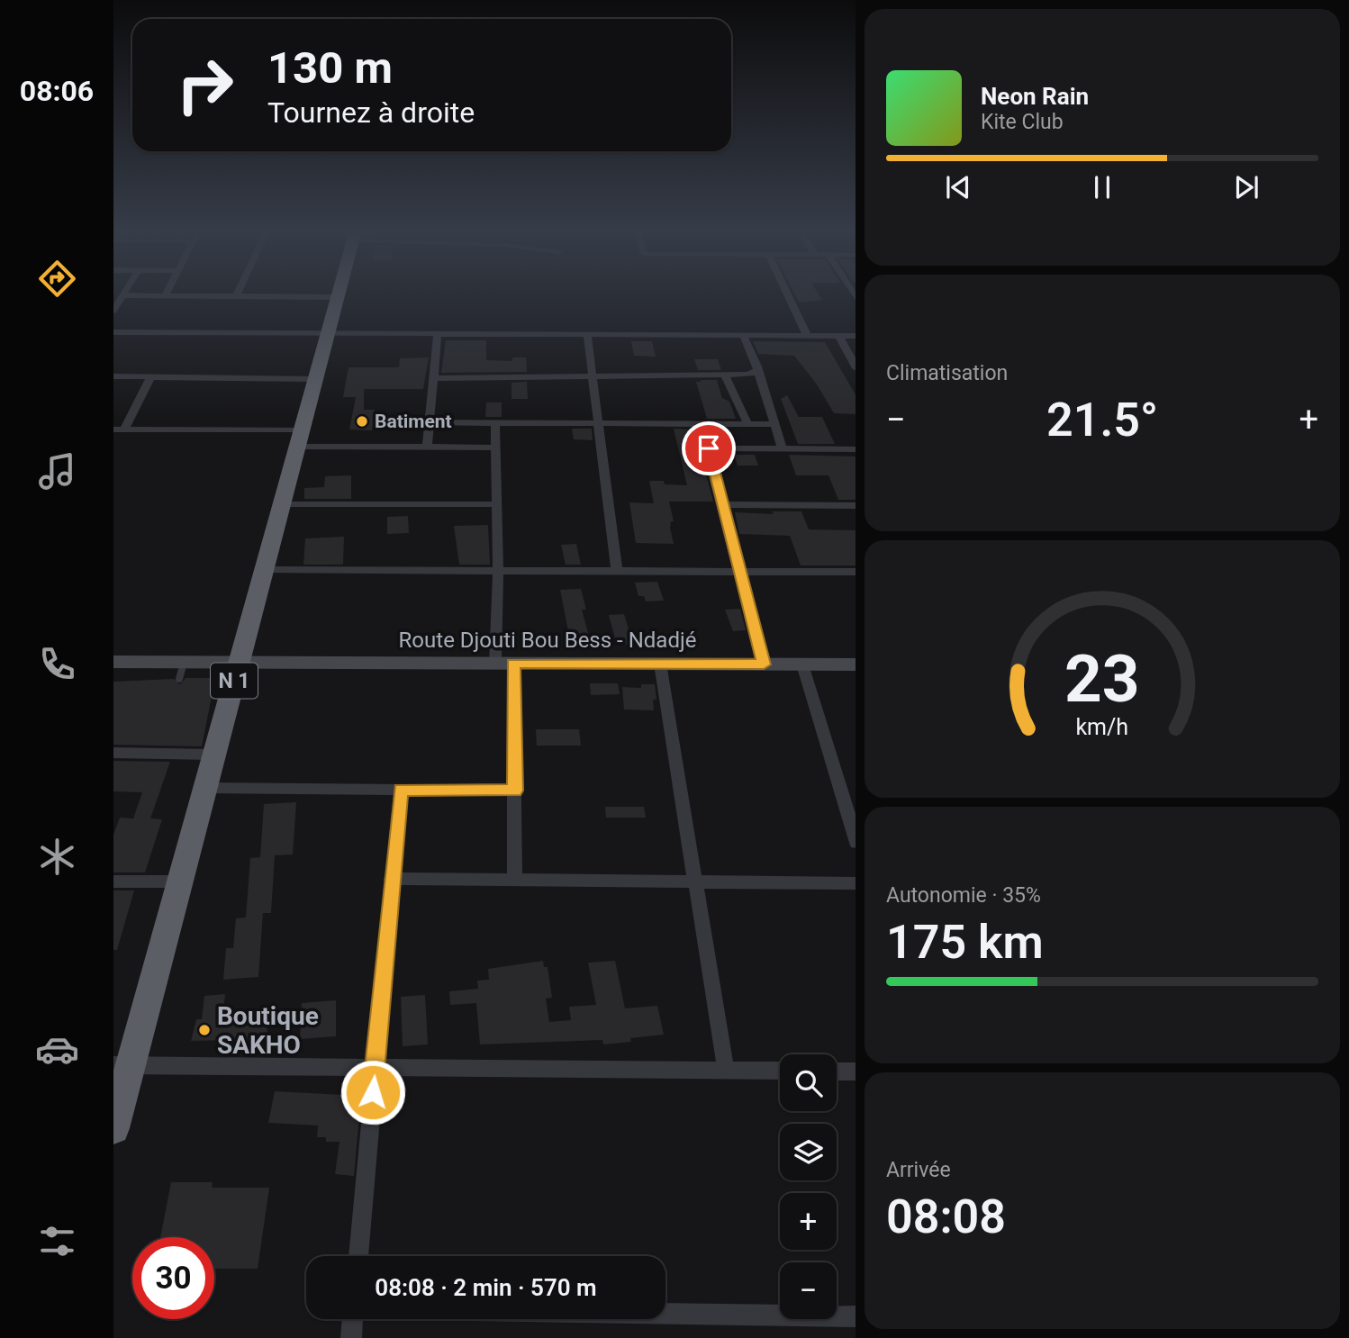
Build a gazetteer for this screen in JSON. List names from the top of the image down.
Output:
{
  "streets": {
    "highway": ["N 1"],
    "main road": ["Route Djouti Bou Bess - Ndadjé"]
  },
  "crossings": [
    ["Route Djouti Bou Bess - Ndadjé", "N 1"]
  ],
  "places": ["Batiment", "Boutique SAKHO"],
  "page": {
    "tabs": "08:06",
    "turn": ["130 m", "Tournez à droite"],
    "song": ["Neon Rain", "Kite Club"],
    "tile": [
      "Climatisation",
      ["Autonomie · 35%", "175 km"],
      ["Arrivée", "08:08"]
    ],
    "heat": ["−", "21.5°", "+"],
    "map_buttons": ["+", "−"],
    "limit": "30",
    "trip": "08:08 · 2 min · 570 m",
    "gauge": ["23", "km/h"]
  }
}
